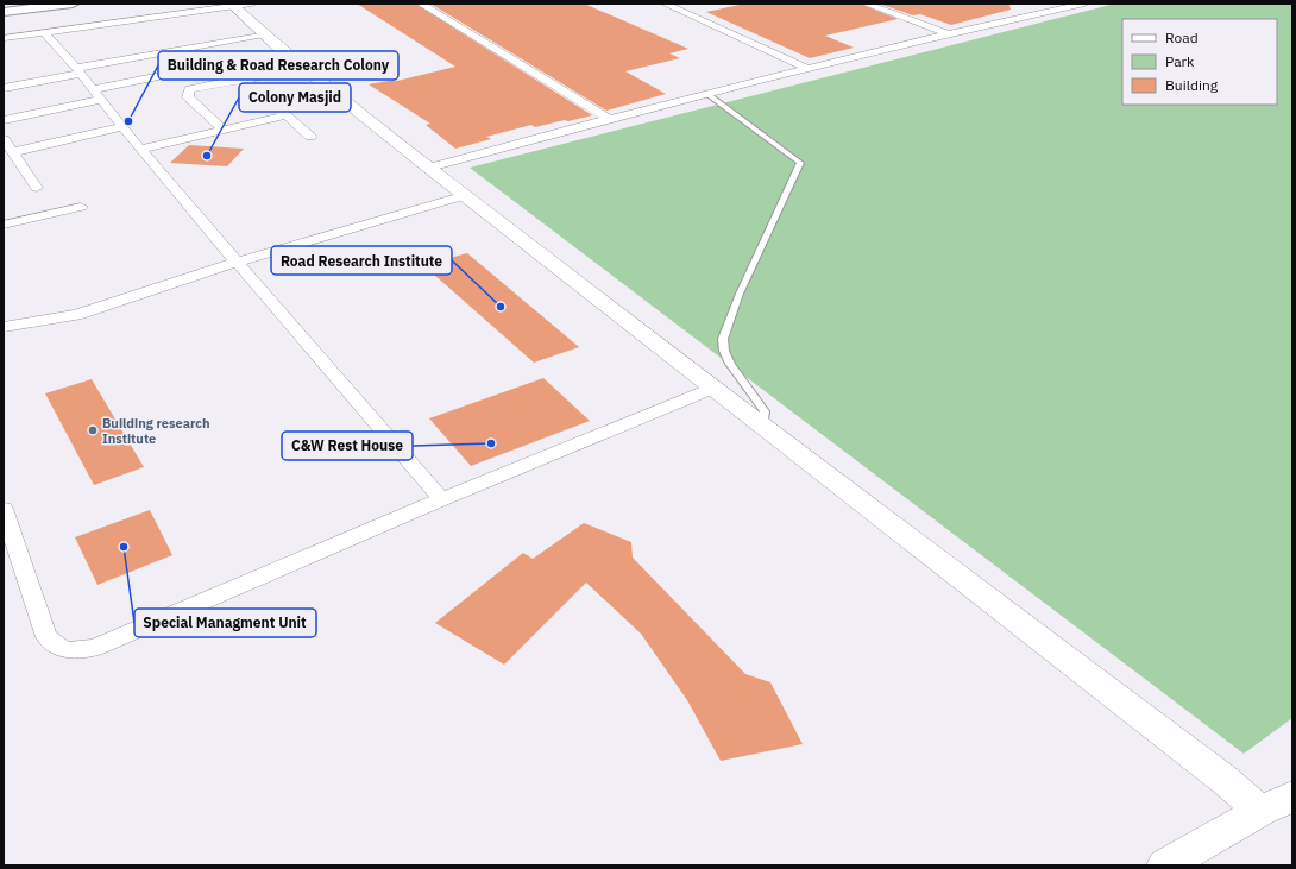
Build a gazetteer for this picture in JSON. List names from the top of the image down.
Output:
{
  "places": [
    "Building & Road Research Colony",
    "Colony Masjid",
    "Road Research Institute",
    "Building research Institute",
    "C&W Rest House",
    "Special Managment Unit"
  ],
  "legend": ["Road", "Park", "Building"]
}
